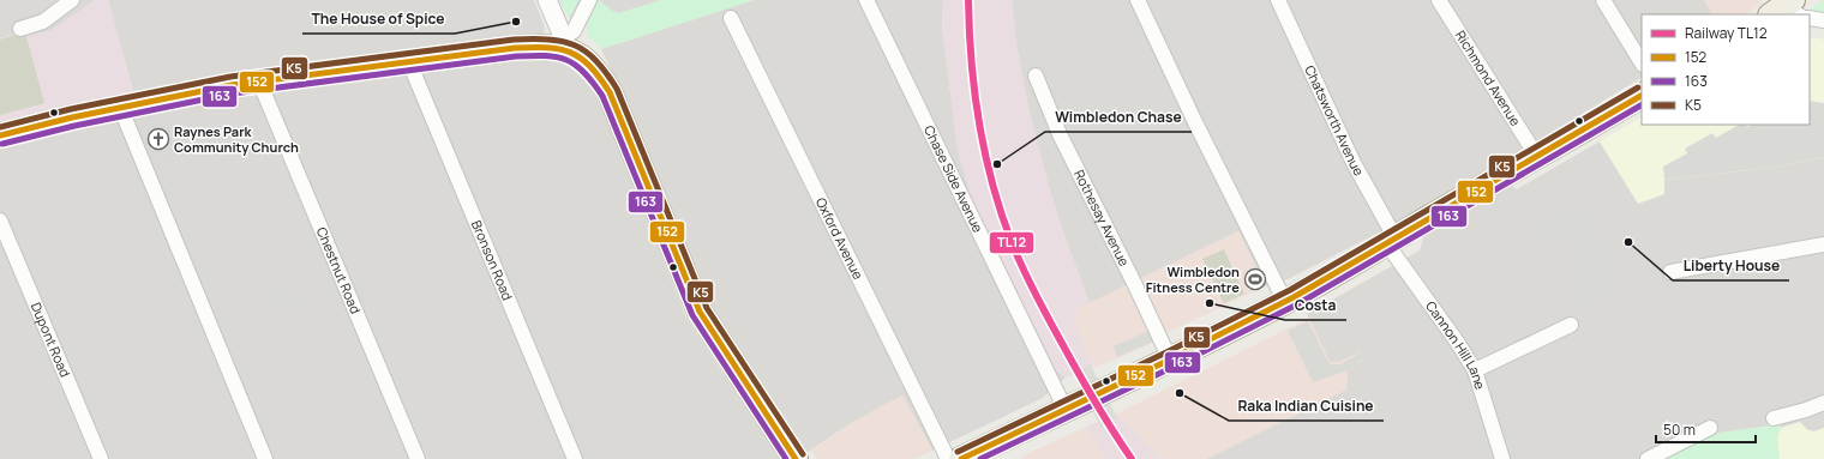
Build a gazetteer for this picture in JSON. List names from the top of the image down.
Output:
{
  "streets": {
    "street": [
      "Richmond Avenue",
      "Chatsworth Avenue",
      "Chase Side Avenue",
      "Rothesay Avenue",
      "Oxford Avenue",
      "Bronson Road",
      "Chestnut Road",
      "Dupont Road",
      "Cannon Hill Lane"
    ]
  },
  "crossings": [
    ["Chatsworth Avenue", "Cannon Hill Lane"]
  ],
  "places": {
    "other": [
      "The House of Spice",
      "Wimbledon Chase",
      "Liberty House",
      "Costa",
      "Raka Indian Cuisine"
    ],
    "church": ["Raynes Park Community Church"],
    "sports": ["Wimbledon Fitness Centre"]
  },
  "lines": [
    "rail line TL12",
    "transit line K5",
    "transit line 152",
    "transit line 163"
  ],
  "legend": [
    "Railway TL12",
    "152",
    "163",
    "K5"
  ],
  "scale_bar": "50 m"
}
